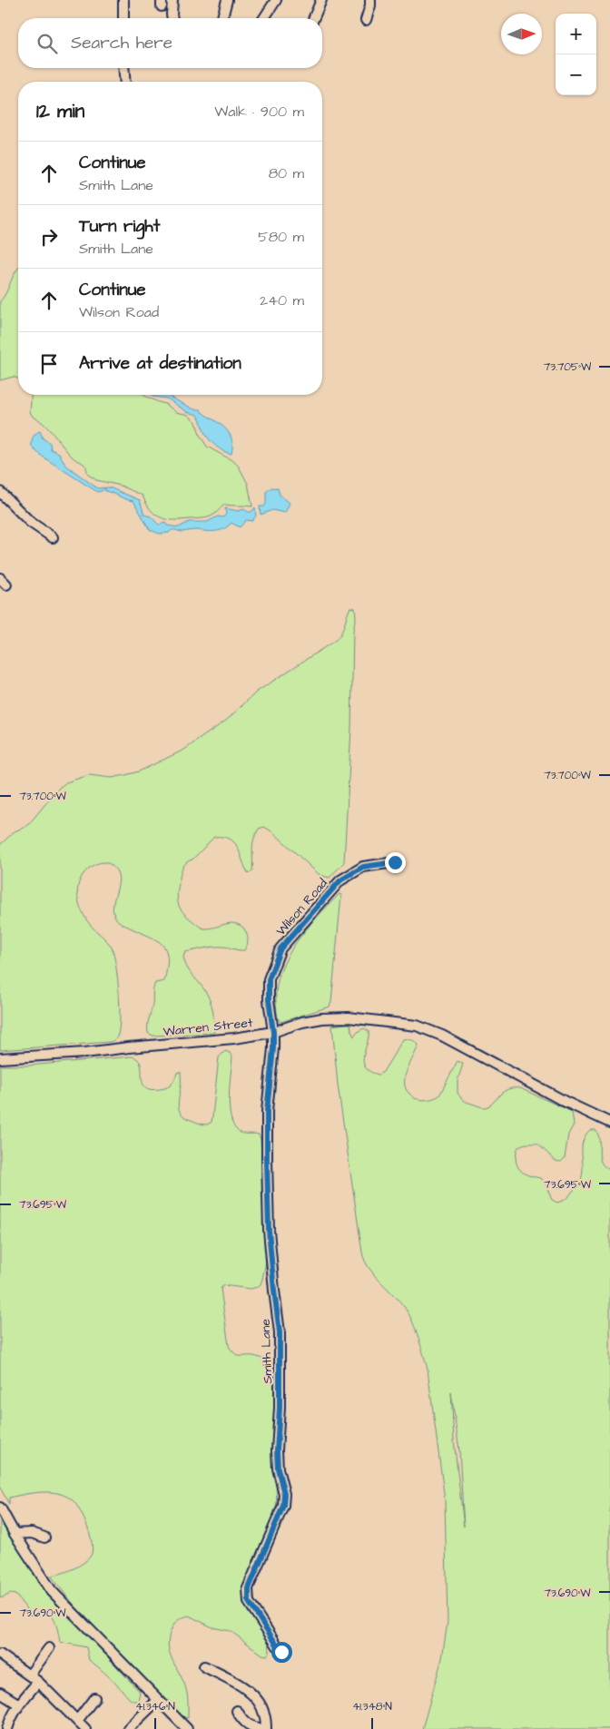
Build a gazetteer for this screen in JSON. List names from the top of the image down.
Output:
{
  "streets": {
    "street": ["Wilson Road", "Warren Street", "Smith Lane"]
  },
  "crossings": [
    ["Wilson Road", "Warren Street"],
    ["Wilson Road", "Smith Lane"],
    ["Warren Street", "Smith Lane"]
  ],
  "north": "right",
  "page": {
    "map_buttons": ["+", "−"],
    "search": "Search here",
    "heading": ["12 min", "Walk · 900 m"],
    "list": [
      ["Continue", "Smith Lane", "80 m"],
      ["Turn right", "Smith Lane", "580 m"],
      ["Continue", "Wilson Road", "240 m"],
      "Arrive at destination"
    ]
  },
  "coordinates": [
    "73.705°W",
    "73.700°W",
    "73.695°W",
    "73.690°W",
    "41.346°N",
    "41.348°N"
  ]
}
